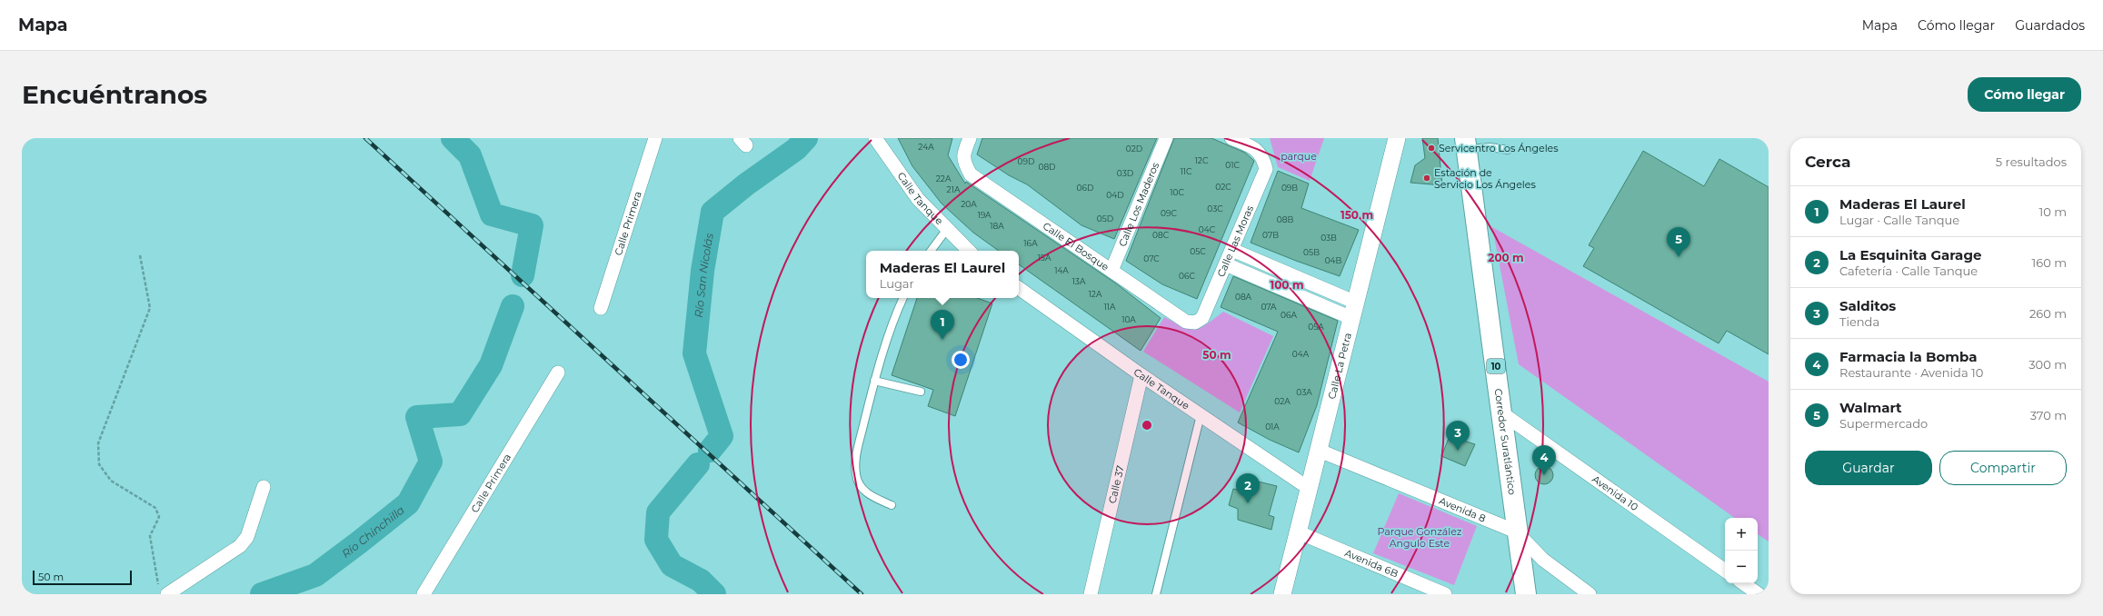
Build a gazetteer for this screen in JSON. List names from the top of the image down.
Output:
{
  "streets": {
    "main road": ["10", "Corredor Suratlántico"],
    "street": [
      "Calle Tanque",
      "Calle Los Maderos",
      "Calle Primera",
      "Calle Las Moras",
      "Calle El Bosque",
      "Calle La Petra",
      "Calle 37",
      "Avenida 10",
      "Avenida 8",
      "Avenida 6B"
    ]
  },
  "crossings": [
    ["Calle Tanque", "Calle La Petra"],
    ["Calle Tanque", "Calle 37"],
    ["Calle Los Maderos", "Calle El Bosque"],
    ["Calle Las Moras", "Calle El Bosque"],
    ["Calle La Petra", "Avenida 8"],
    ["Calle La Petra", "Avenida 6B"],
    ["Corredor Suratlántico", "Avenida 10"],
    ["Corredor Suratlántico", "Avenida 8"]
  ],
  "water": ["Río San Nicolás", "Río Chinchilla"],
  "parks": ["parque", "Parque González Angulo Este"],
  "places": ["Servicentro Los Ángeles", "Estación de Servicio Los Ángeles"],
  "house_numbers": [
    "24A",
    "02D",
    "12C",
    "09D",
    "01C",
    "08D",
    "11C",
    "03D",
    "22A",
    "02C",
    "06D",
    "09B",
    "21A",
    "10C",
    "04D",
    "20A",
    "03C",
    "09C",
    "19A",
    "05D",
    "08B",
    "18A",
    "04C",
    "08C",
    "07B",
    "03B",
    "16A",
    "05C",
    "05B",
    "15A",
    "07C",
    "04B",
    "14A",
    "06C",
    "13A",
    "12A",
    "08A",
    "11A",
    "07A",
    "06A",
    "10A",
    "05A",
    "04A",
    "03A",
    "02A",
    "01A"
  ],
  "scale_bar": "50 m",
  "page": {
    "header": "Mapa",
    "nav": ["Mapa", "Cómo llegar", "Guardados"],
    "buttons": [
      "Cómo llegar",
      ["Guardar", "Compartir"]
    ],
    "title": "Encuéntranos",
    "heading": ["Cerca", "5 resultados"],
    "list": [
      {
        "mark": "1",
        "name": "Maderas El Laurel",
        "note": "Lugar · Calle Tanque",
        "value": "10 m"
      },
      {
        "mark": "2",
        "name": "La Esquinita Garage",
        "note": "Cafetería · Calle Tanque",
        "value": "160 m"
      },
      {
        "mark": "3",
        "name": "Salditos",
        "note": "Tienda",
        "value": "260 m"
      },
      {
        "mark": "4",
        "name": "Farmacia la Bomba",
        "note": "Restaurante · Avenida 10",
        "value": "300 m"
      },
      {
        "mark": "5",
        "name": "Walmart",
        "note": "Supermercado",
        "value": "370 m"
      }
    ],
    "pins": [
      "5",
      "1",
      "3",
      "4",
      "2"
    ],
    "popup": ["Maderas El Laurel", "Lugar"],
    "map_buttons": ["+", "−"],
    "scale": "50 m"
  },
  "rings": [
    "150 m",
    "200 m",
    "100 m",
    "50 m"
  ]
}
